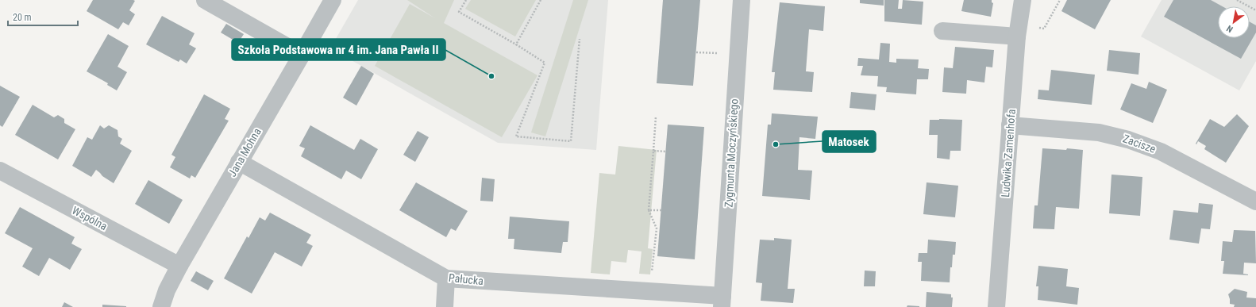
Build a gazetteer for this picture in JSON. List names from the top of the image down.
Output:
{
  "streets": {
    "street": [
      "Zacisze",
      "Jana Mohna",
      "Zygmunta Moczyńskiego",
      "Ludwika Zamenhofa",
      "Wspólna",
      "Pałucka"
    ]
  },
  "crossings": [
    ["Zacisze", "Ludwika Zamenhofa"],
    ["Jana Mohna", "Wspólna"],
    ["Jana Mohna", "Pałucka"],
    ["Zygmunta Moczyńskiego", "Pałucka"]
  ],
  "places": ["Szkoła Podstawowa nr 4 im. Jana Pawła II", "Matosek"],
  "scale_bar": "20 m",
  "north": "bottom left"
}
